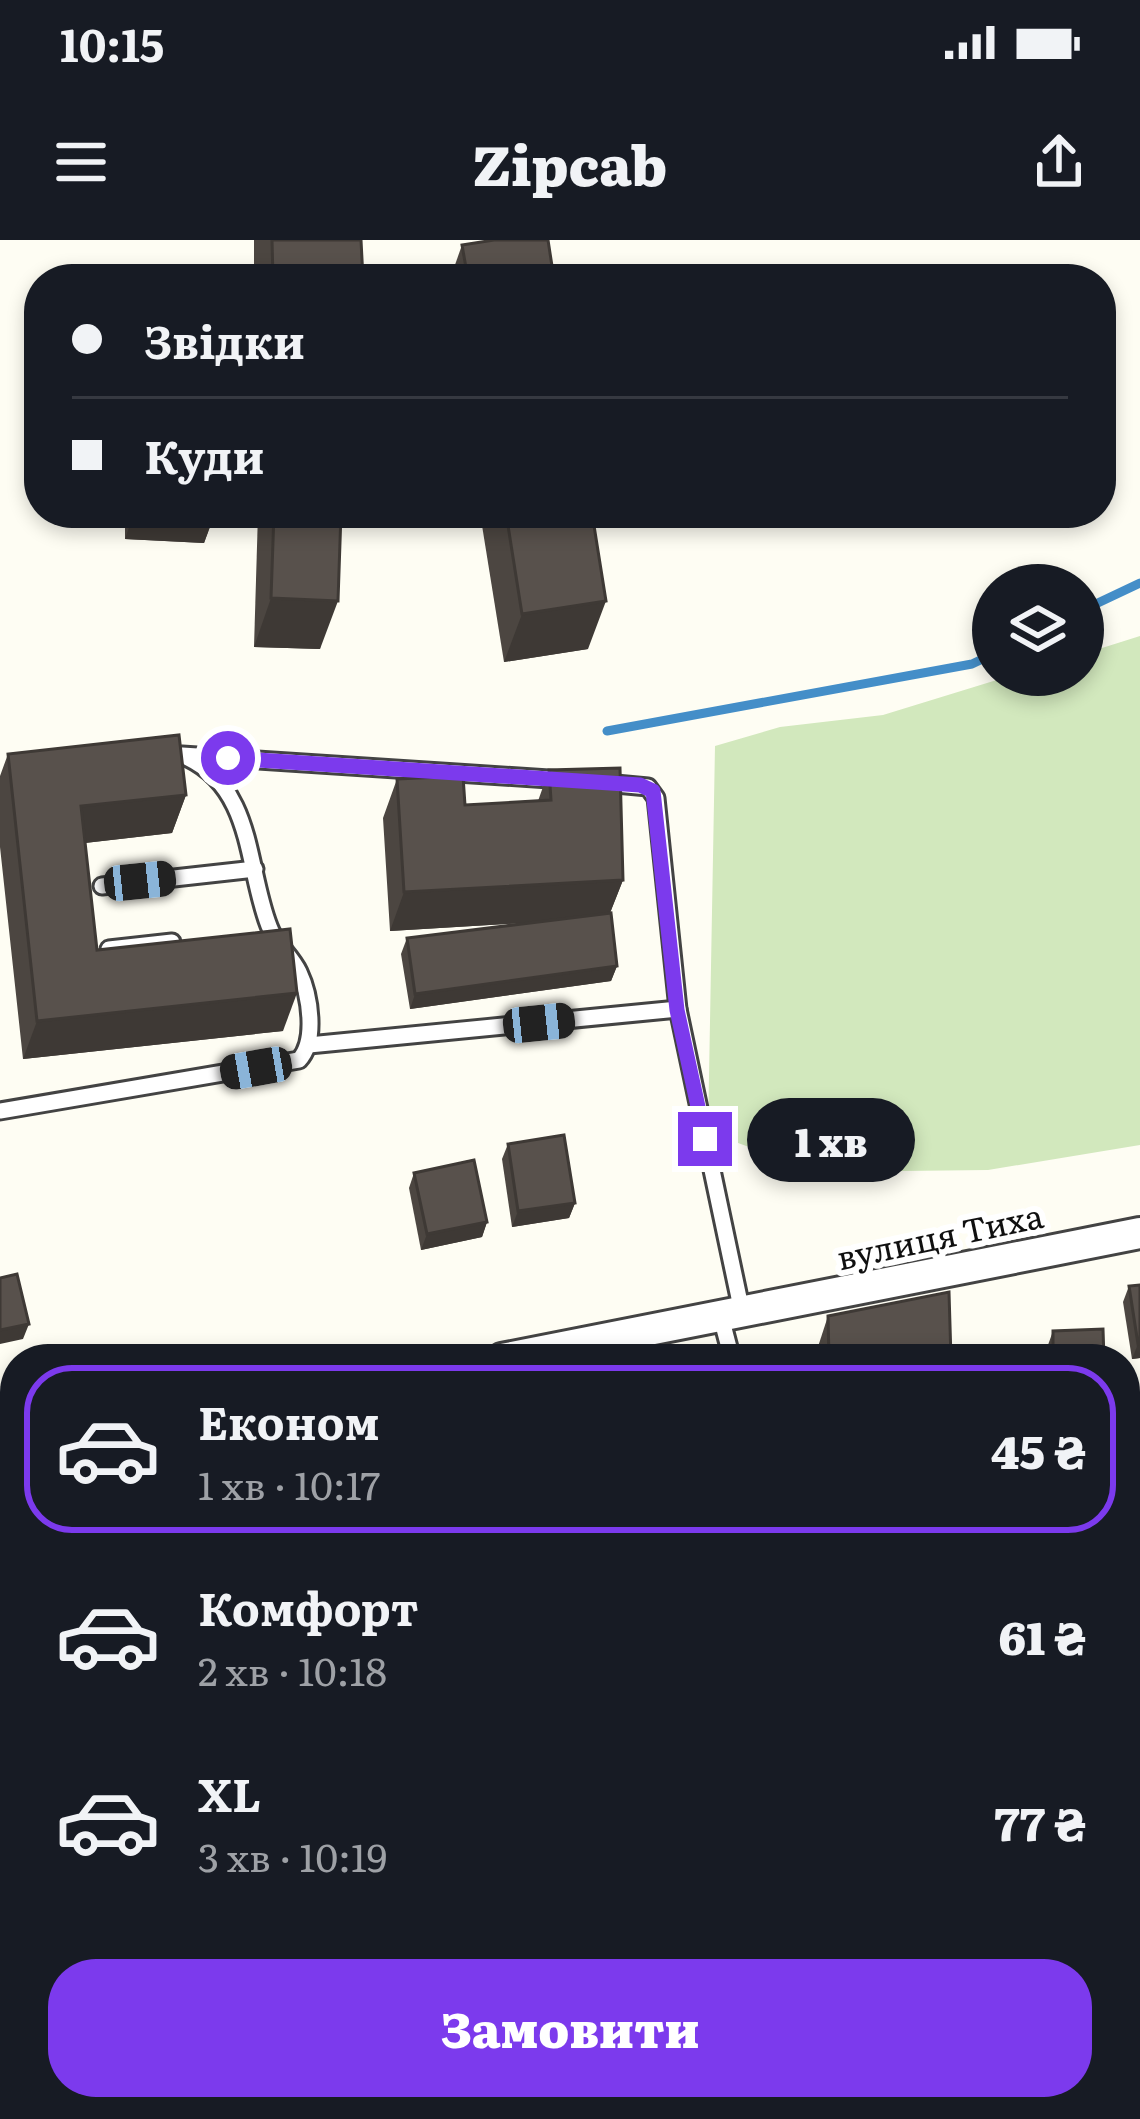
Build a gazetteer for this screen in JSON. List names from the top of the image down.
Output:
{
  "streets": {
    "street": ["вулиця Тиха"]
  },
  "page": {
    "status": "10:15",
    "header": "Zipcab",
    "banner": ["Звідки", "Куди"],
    "bubble": "1 хв",
    "list": [
      {
        "name": "Економ",
        "note": "1 хв · 10:17",
        "value": "45 ₴"
      },
      {
        "name": "Комфорт",
        "note": "2 хв · 10:18",
        "value": "61 ₴"
      },
      {
        "name": "XL",
        "note": "3 хв · 10:19",
        "value": "77 ₴"
      }
    ],
    "buttons": "Замовити"
  }
}
